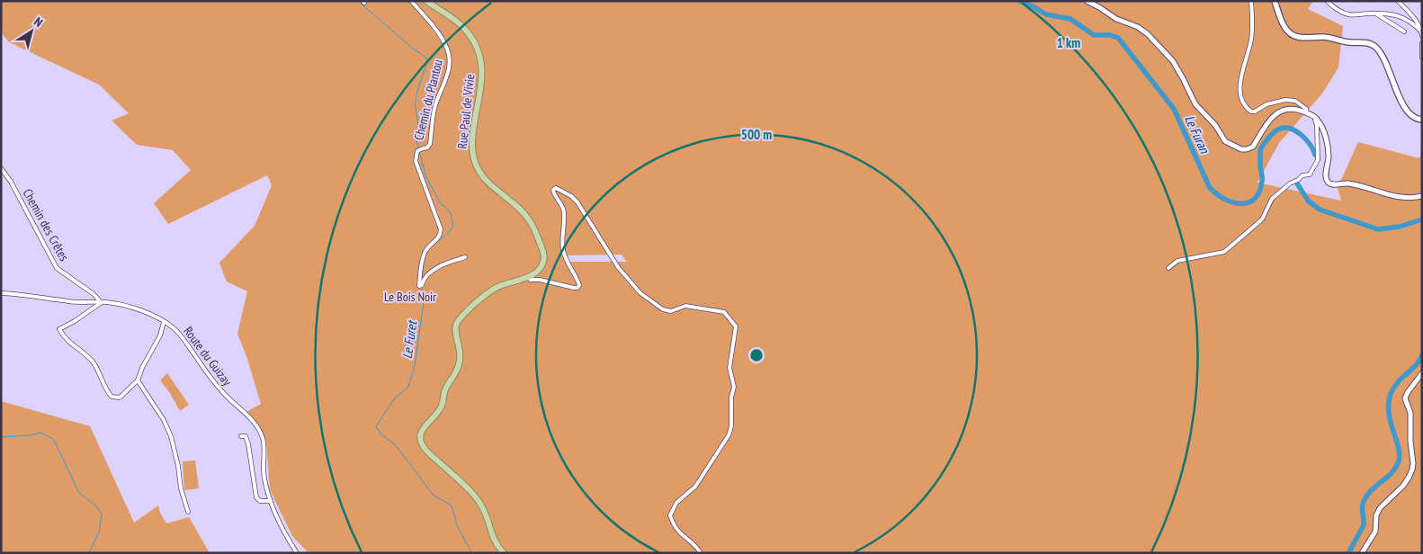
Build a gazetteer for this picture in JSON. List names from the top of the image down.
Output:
{
  "streets": {
    "main road": ["Rue Paul de Vivie"],
    "street": ["Chemin du Plantou", "Chemin des Crêtes", "Route du Guizay"]
  },
  "crossings": [
    ["Chemin des Crêtes", "Route du Guizay"]
  ],
  "water": ["Le Furan", "Le Furet"],
  "parks": ["Le Bois Noir"],
  "north": "top right",
  "rings": ["1 km", "500 m"]
}
